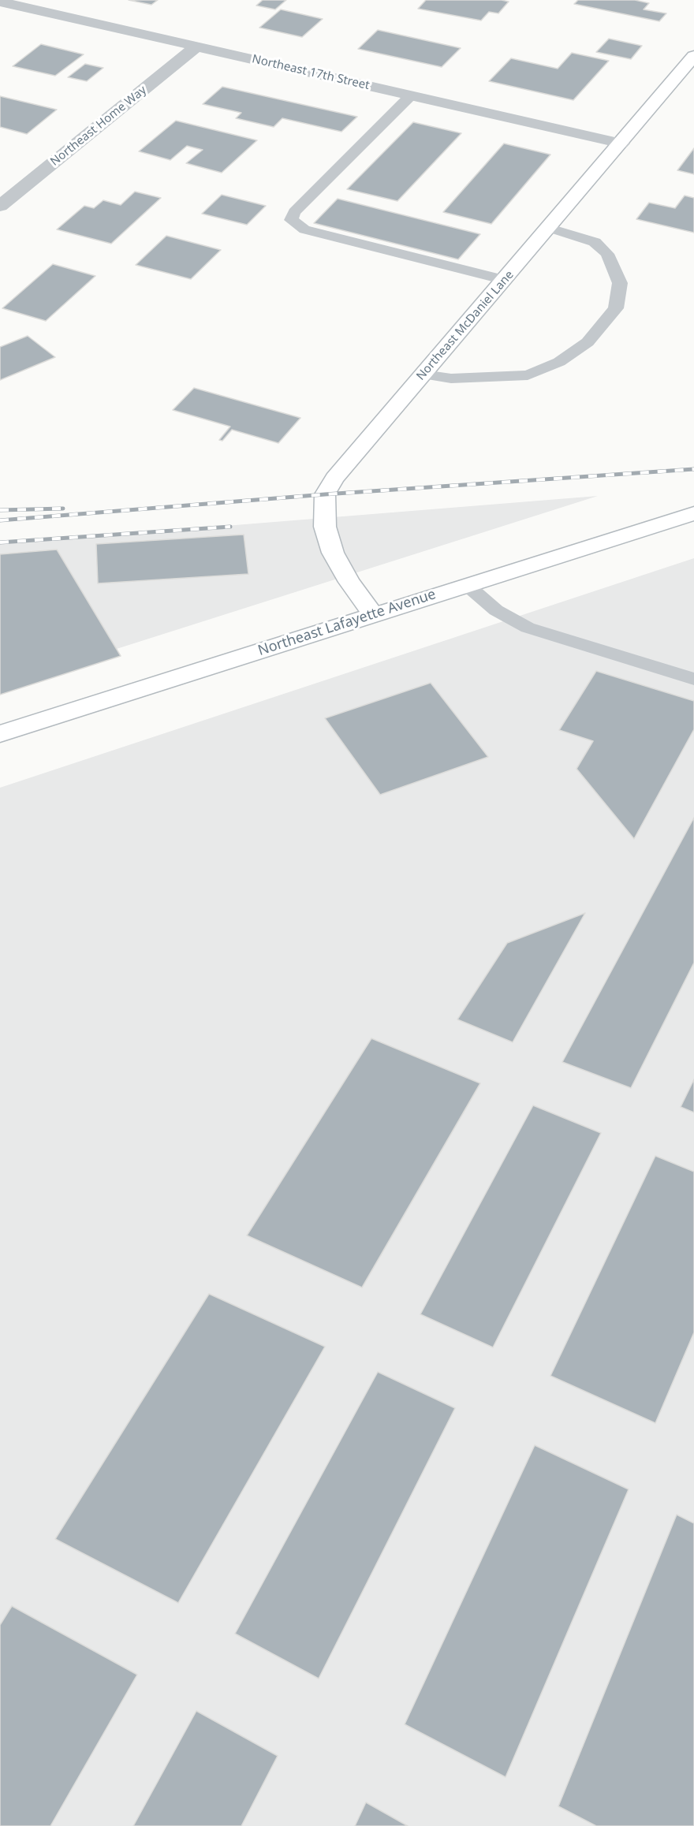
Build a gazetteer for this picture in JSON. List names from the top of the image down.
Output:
{
  "streets": {
    "street": [
      "Northeast 17th Street",
      "Northeast Home Way",
      "Northeast McDaniel Lane",
      "Northeast Lafayette Avenue"
    ]
  },
  "crossings": [
    ["Northeast 17th Street", "Northeast Home Way"],
    ["Northeast 17th Street", "Northeast McDaniel Lane"],
    ["Northeast McDaniel Lane", "Northeast Lafayette Avenue"]
  ]
}
